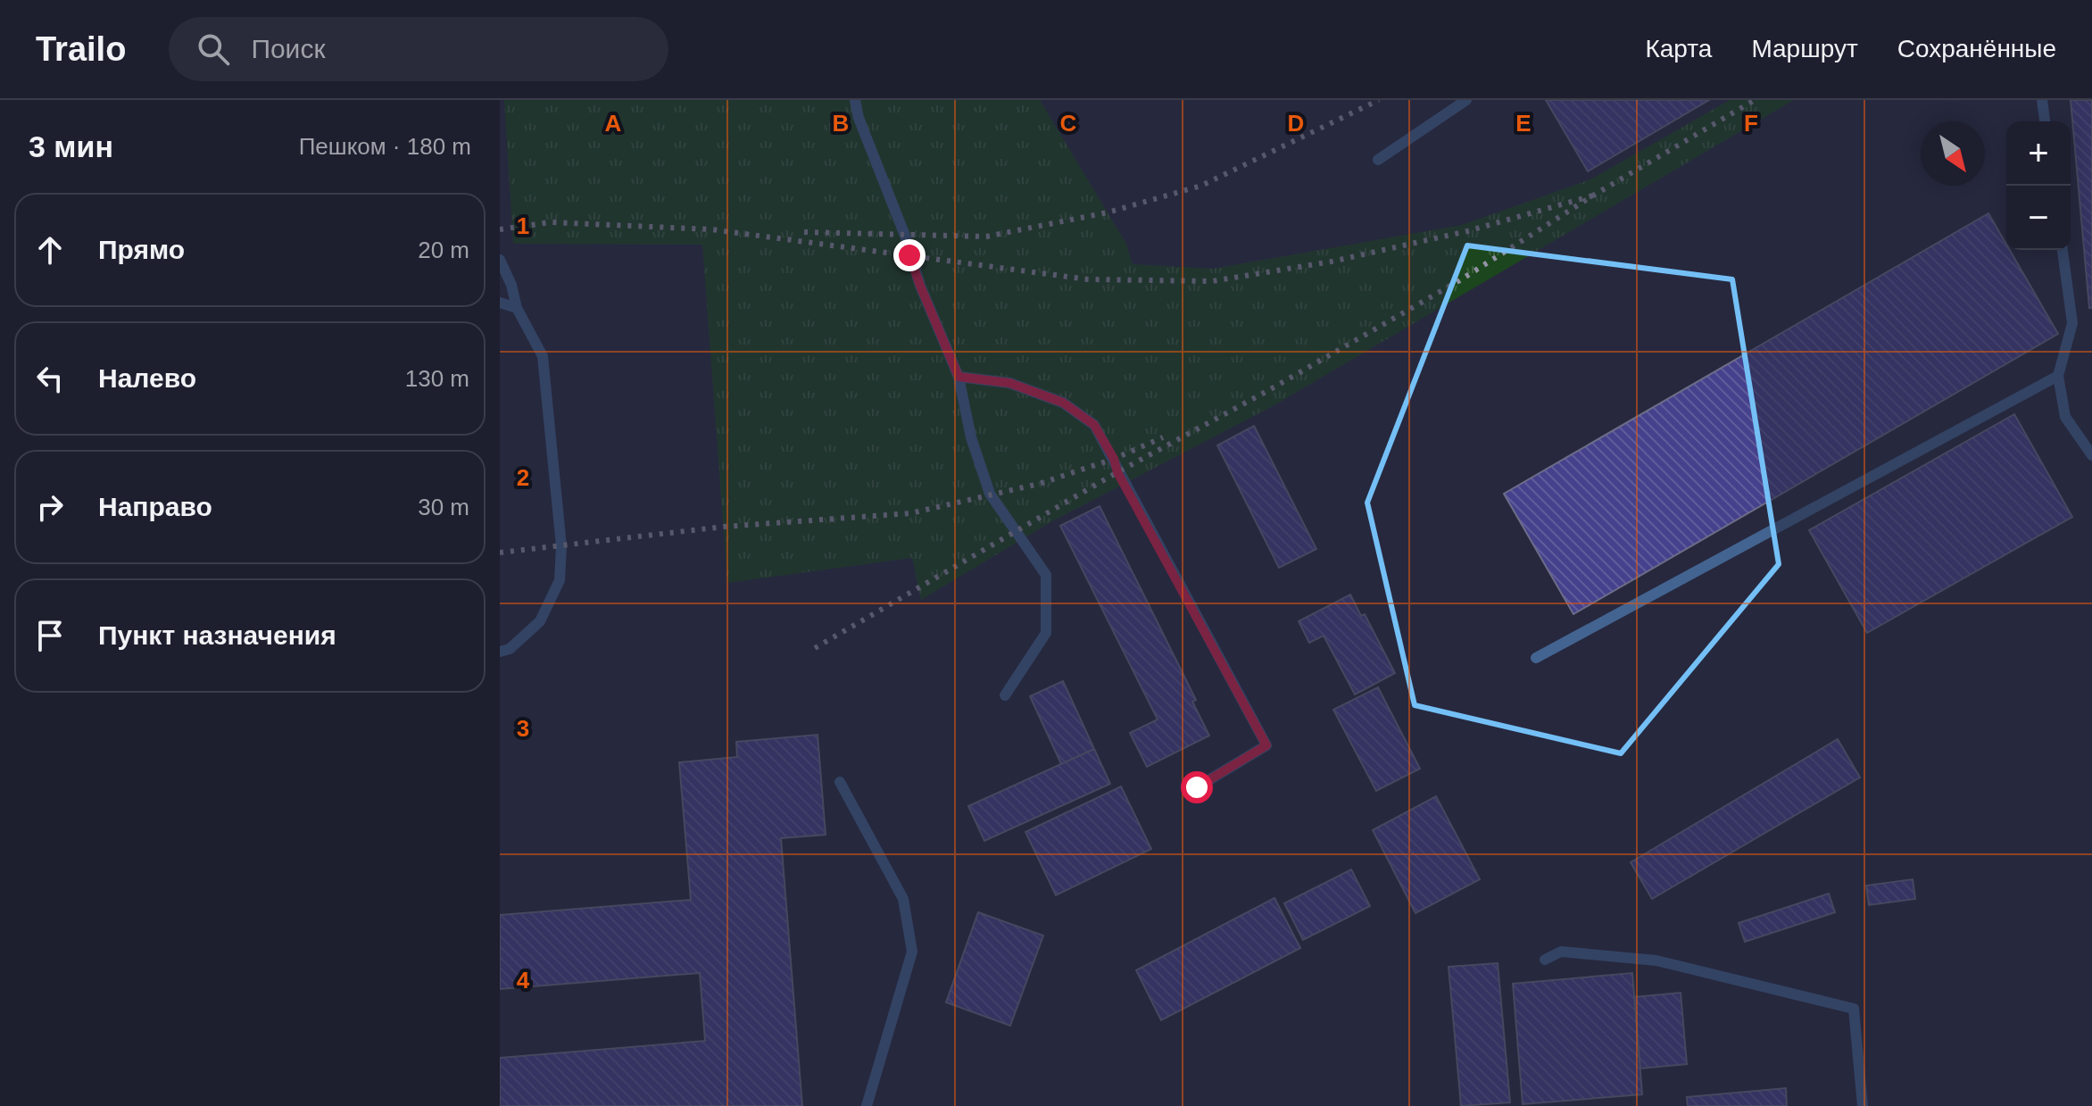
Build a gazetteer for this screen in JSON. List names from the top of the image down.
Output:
{
  "north": "bottom right",
  "page": {
    "header": "Trailo",
    "search": "Поиск",
    "nav": ["Карта", "Маршрут", "Сохранённые"],
    "heading": ["3 мин", "Пешком · 180 m"],
    "map_buttons": ["+", "−"],
    "list": [
      ["Прямо", "20 m"],
      ["Налево", "130 m"],
      ["Направо", "30 m"],
      "Пункт назначения"
    ]
  },
  "grid": {
    "columns": [
      "A",
      "B",
      "C",
      "D",
      "E",
      "F"
    ],
    "rows": [
      "1",
      "2",
      "3",
      "4"
    ]
  }
}
